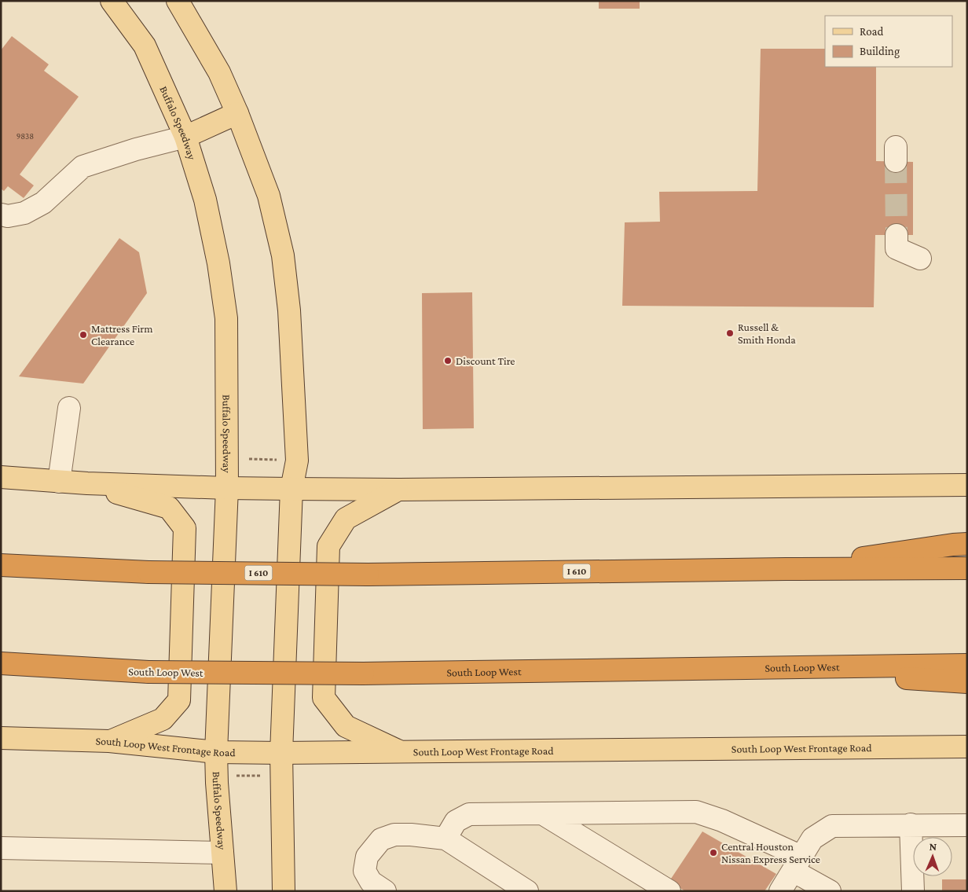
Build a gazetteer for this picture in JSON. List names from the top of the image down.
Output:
{
  "streets": {
    "highway": ["I 610", "South Loop West"],
    "main road": ["Buffalo Speedway", "South Loop West Frontage Road"]
  },
  "crossings": [
    ["Buffalo Speedway", "South Loop West Frontage Road"]
  ],
  "places": [
    "Russell & Smith Honda",
    "Mattress Firm Clearance",
    "Discount Tire",
    "Central Houston Nissan Express Service"
  ],
  "house_numbers": ["9838"],
  "legend": ["Road", "Building"],
  "north": "top"
}
